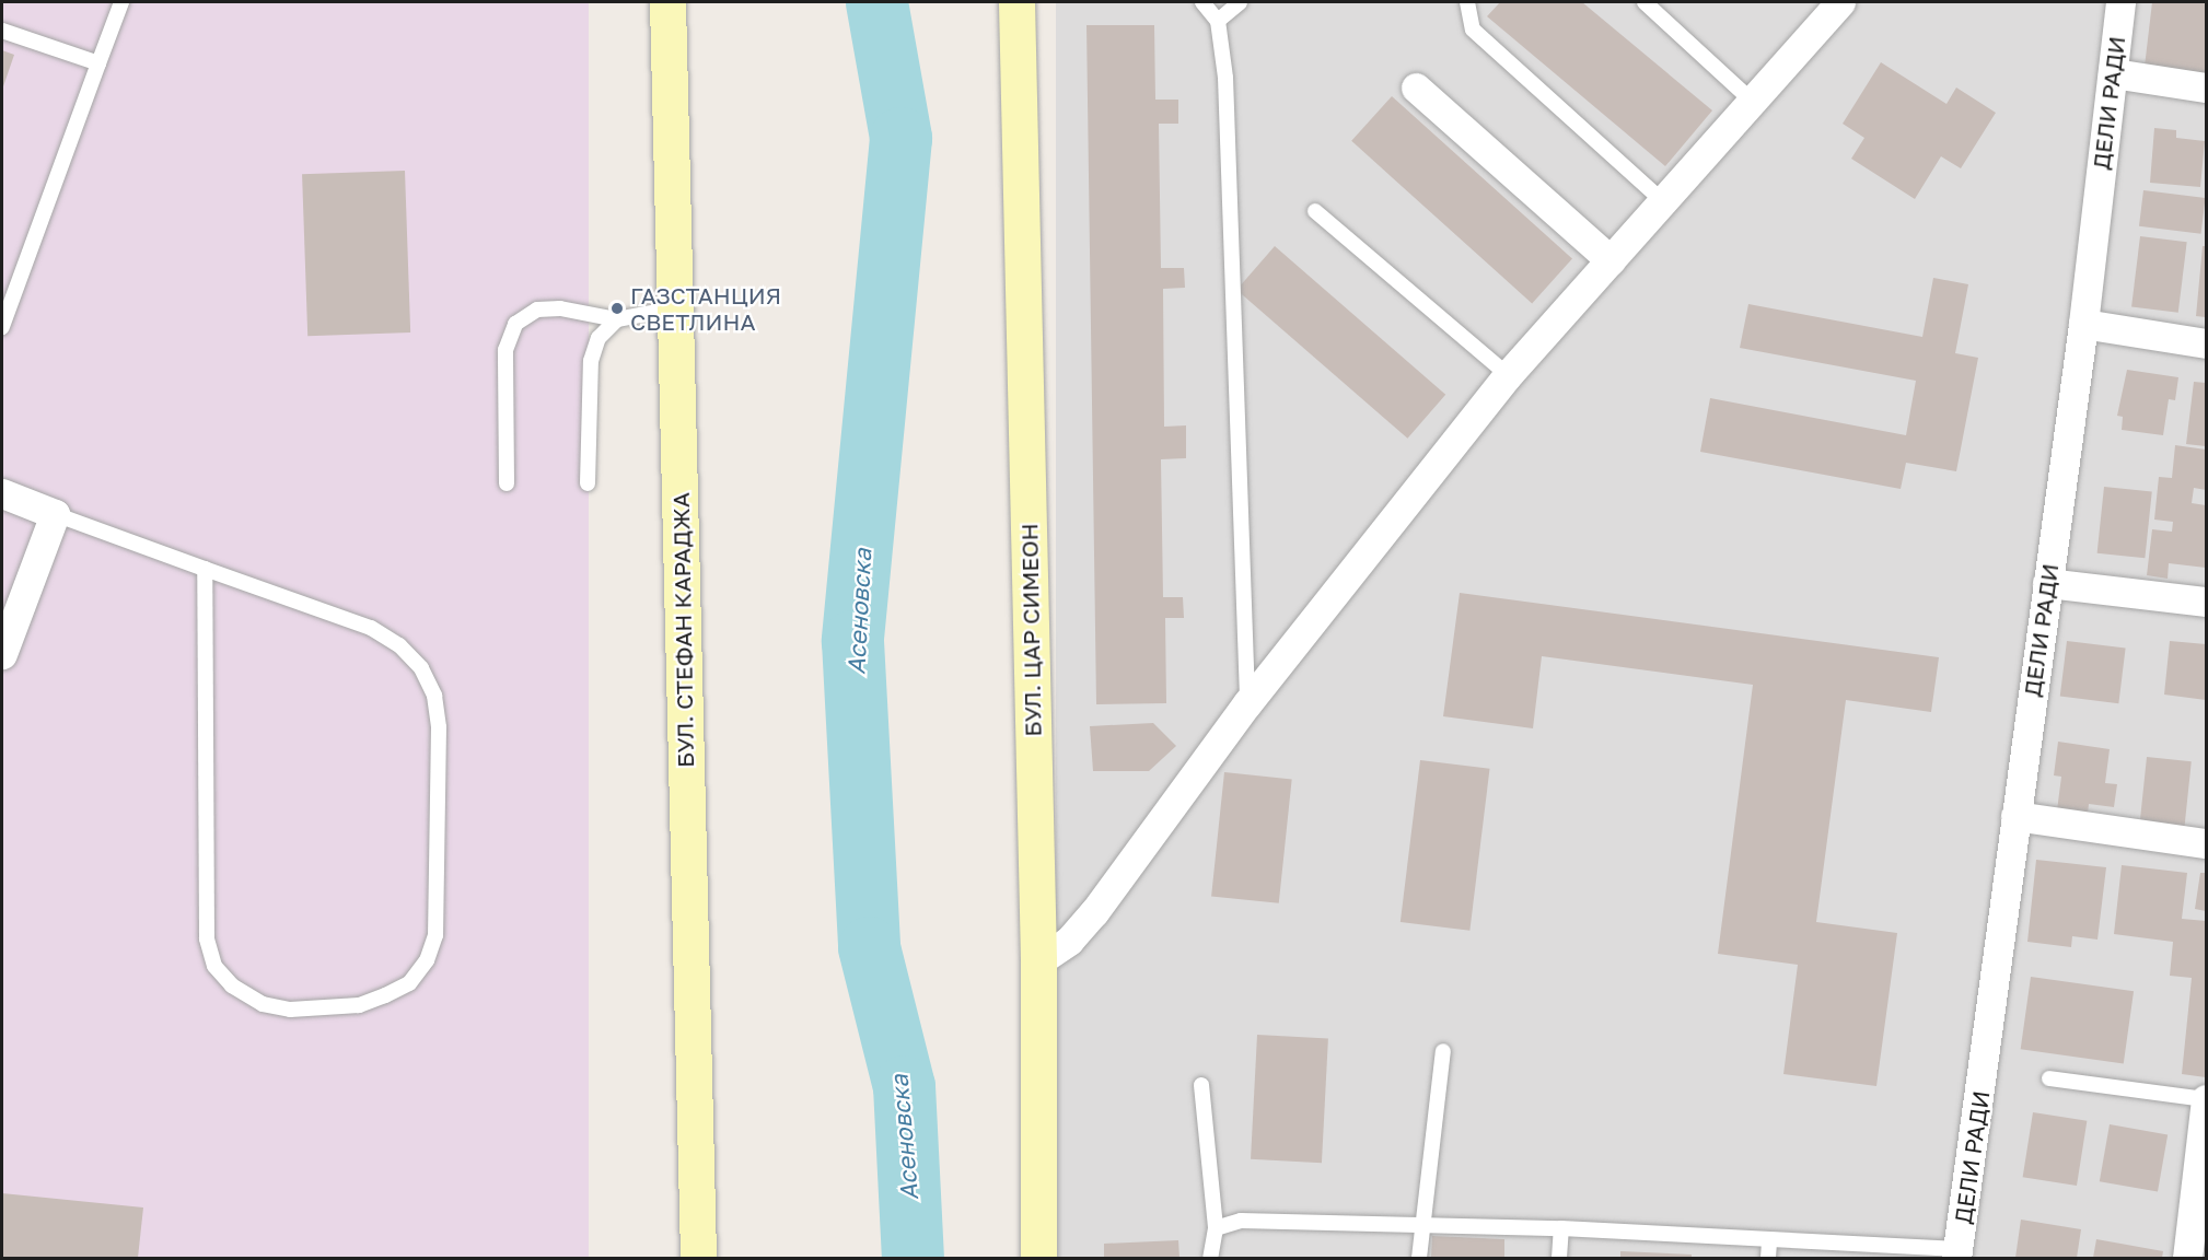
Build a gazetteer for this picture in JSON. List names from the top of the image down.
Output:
{
  "streets": {
    "main road": ["БУЛ. СТЕФАН КАРАДЖА", "БУЛ. ЦАР СИМЕОН"],
    "street": ["ДЕЛИ РАДИ"]
  },
  "water": ["Асеновска"],
  "places": ["ГАЗСТАНЦИЯ СВЕТЛИНА"]
}
